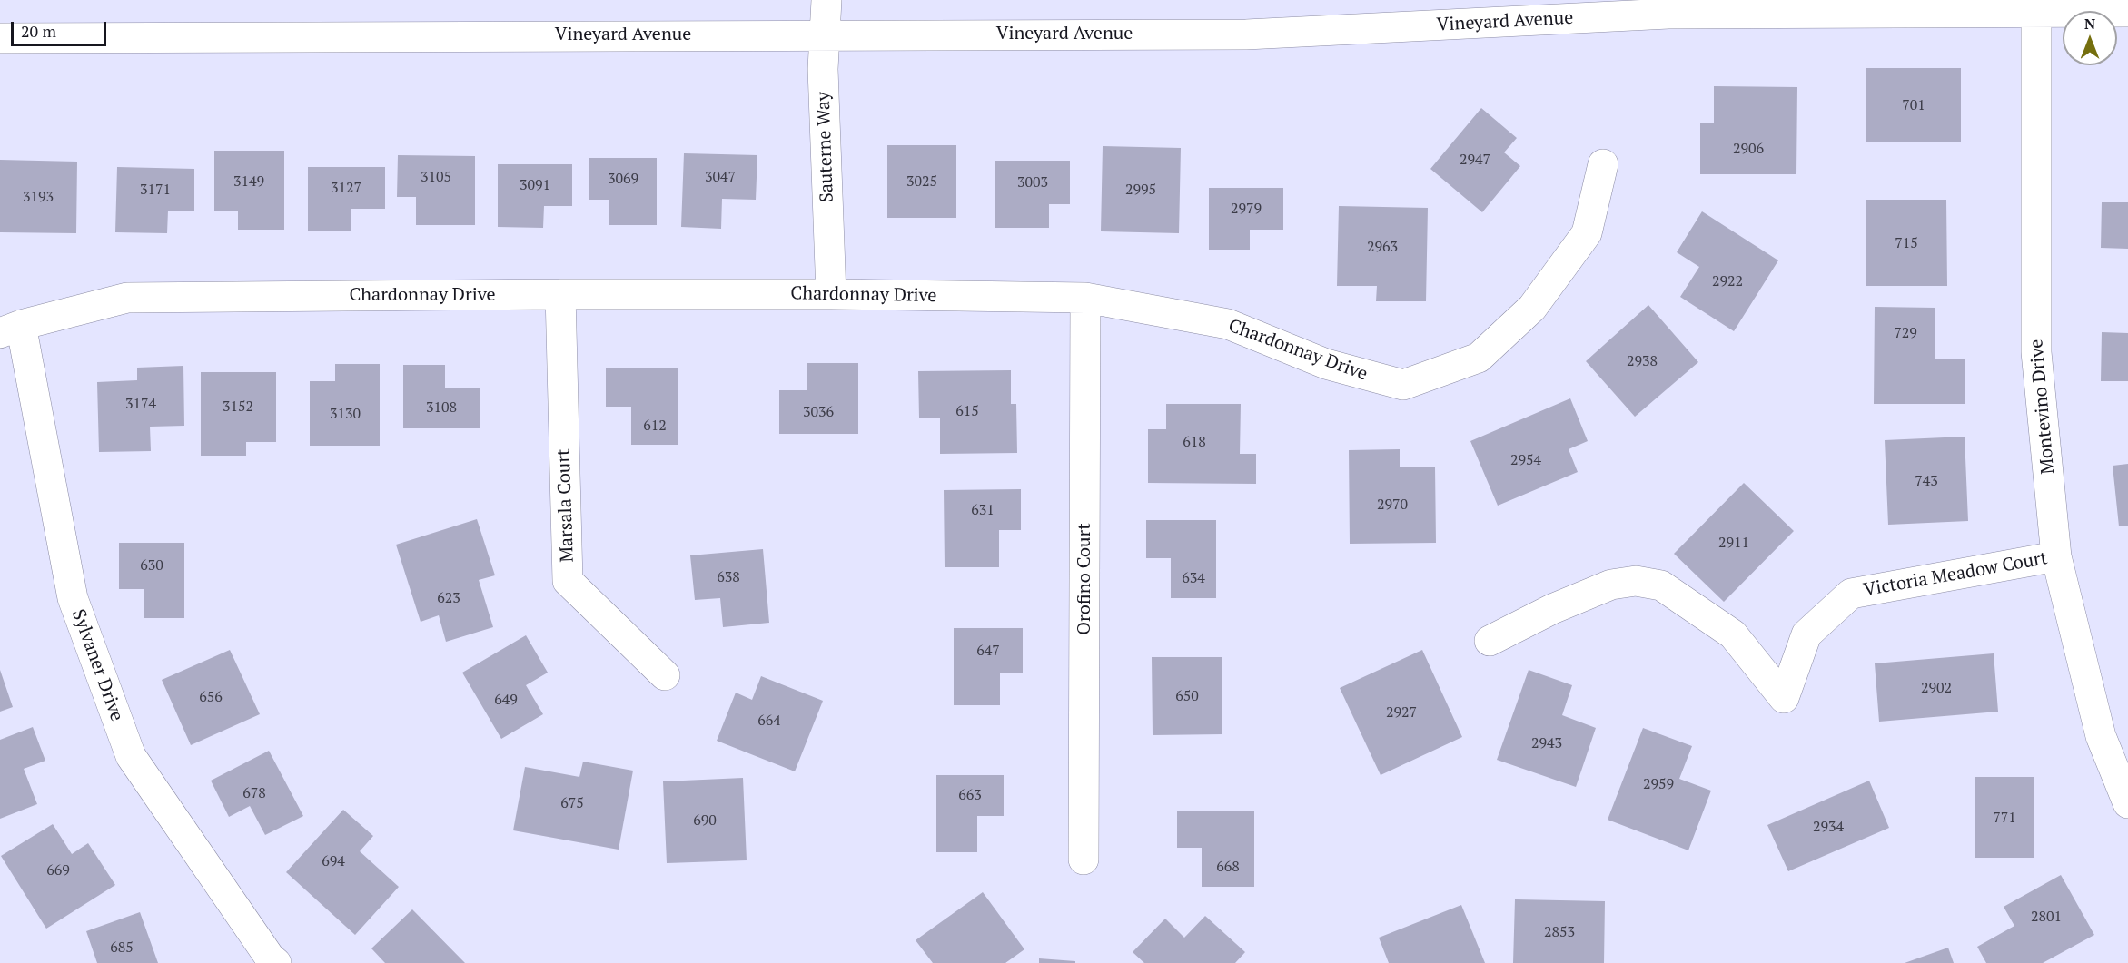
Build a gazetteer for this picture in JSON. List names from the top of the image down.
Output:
{
  "streets": {
    "street": [
      "Vineyard Avenue",
      "Sauterne Way",
      "Chardonnay Drive",
      "Montevino Drive",
      "Marsala Court",
      "Victoria Meadow Court",
      "Orofino Court",
      "Sylvaner Drive"
    ]
  },
  "crossings": [
    ["Vineyard Avenue", "Sauterne Way"],
    ["Vineyard Avenue", "Montevino Drive"],
    ["Sauterne Way", "Chardonnay Drive"],
    ["Chardonnay Drive", "Marsala Court"],
    ["Chardonnay Drive", "Orofino Court"],
    ["Chardonnay Drive", "Sylvaner Drive"],
    ["Montevino Drive", "Victoria Meadow Court"]
  ],
  "house_numbers": [
    "701",
    "2906",
    "2947",
    "3105",
    "3047",
    "3069",
    "3149",
    "3025",
    "3003",
    "3091",
    "3127",
    "3171",
    "2995",
    "3193",
    "2979",
    "715",
    "2963",
    "2922",
    "729",
    "2938",
    "3174",
    "3152",
    "3108",
    "615",
    "3036",
    "3130",
    "612",
    "618",
    "2954",
    "743",
    "2970",
    "631",
    "2911",
    "630",
    "638",
    "634",
    "623",
    "647",
    "2902",
    "650",
    "656",
    "649",
    "2927",
    "664",
    "2943",
    "2959",
    "678",
    "663",
    "675",
    "771",
    "690",
    "2934",
    "694",
    "668",
    "669",
    "2801",
    "2853",
    "685"
  ],
  "scale_bar": "20 m",
  "north": "top"
}
